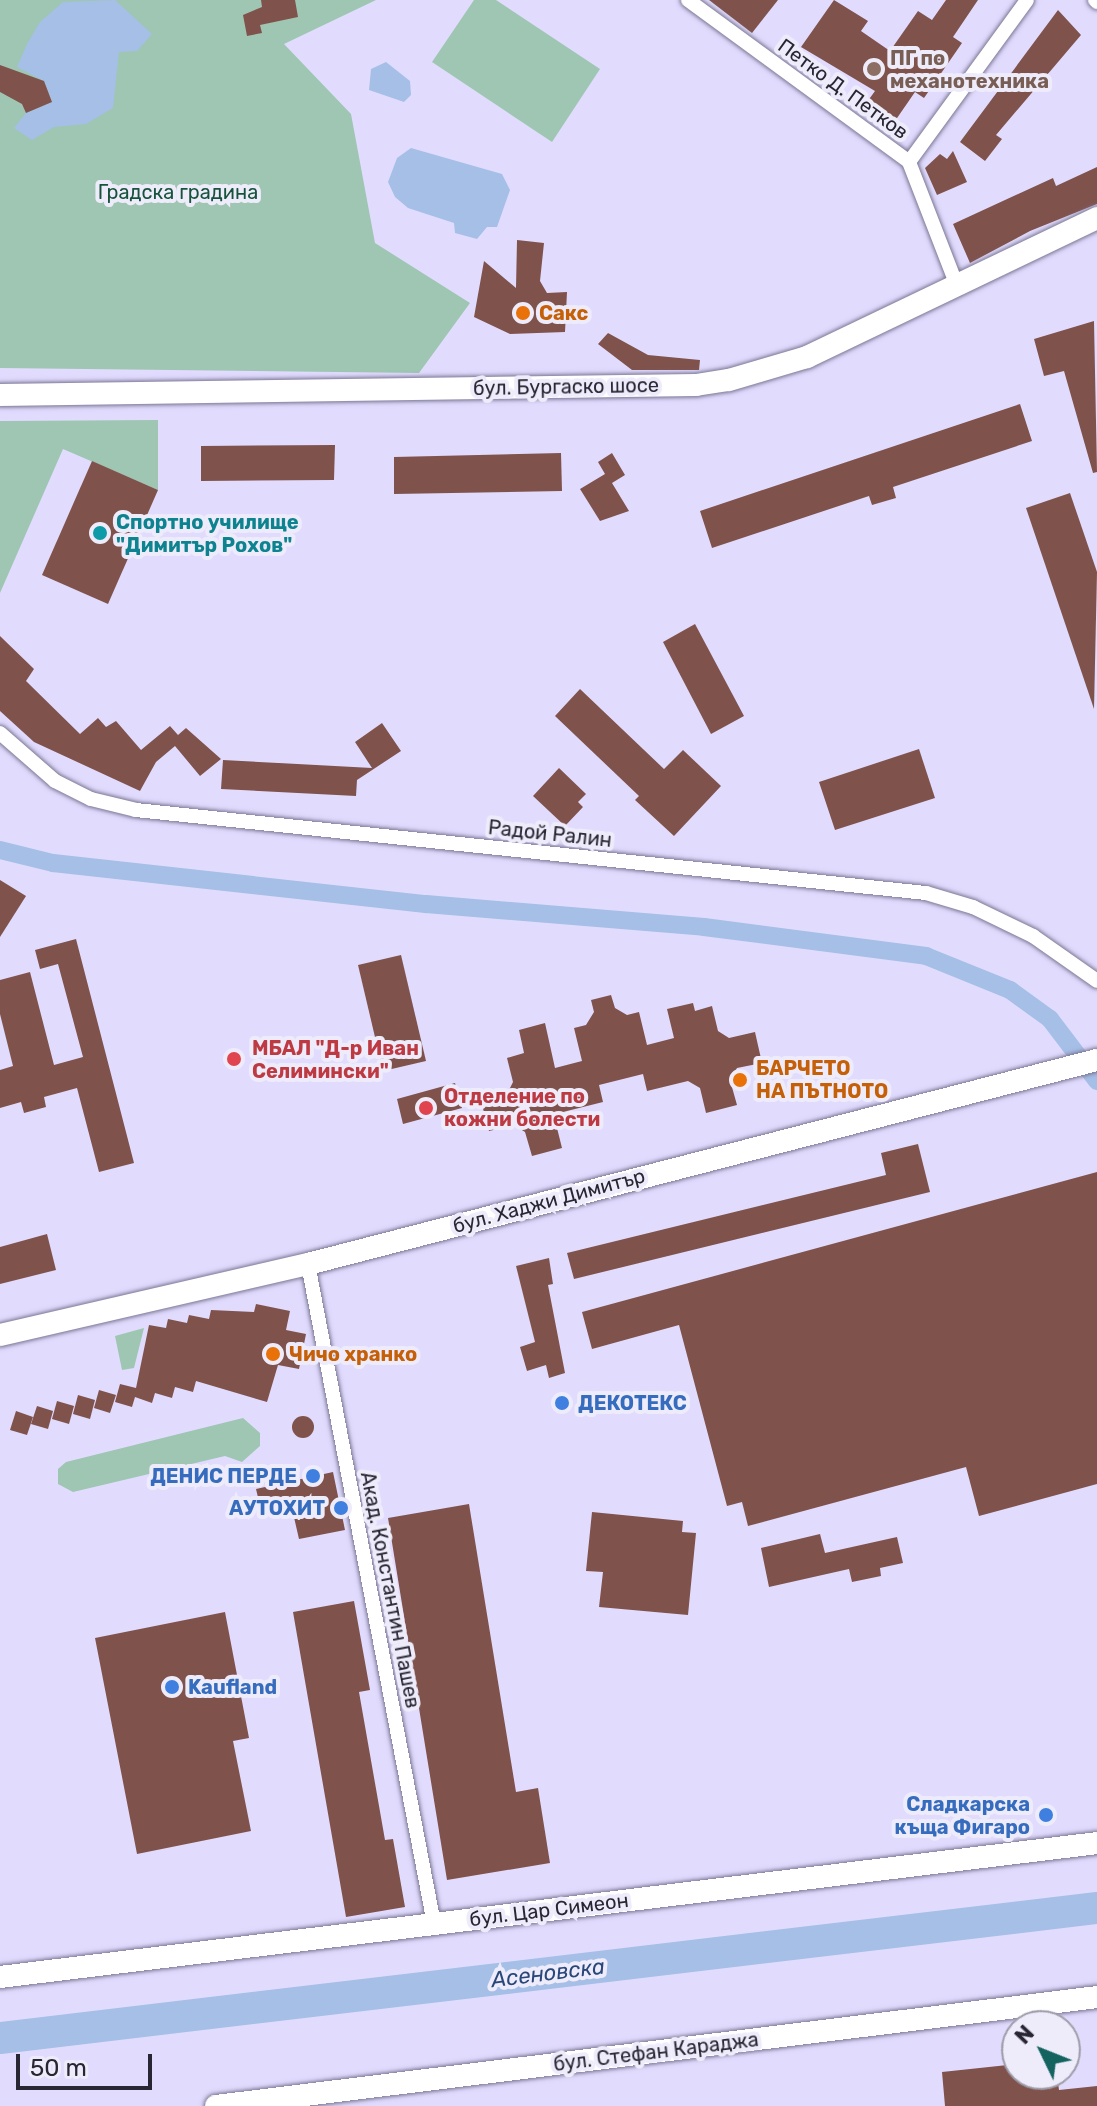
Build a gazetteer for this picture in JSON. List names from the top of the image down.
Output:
{
  "streets": {
    "main road": [
      "бул. Бургаско шосе",
      "бул. Хаджи Димитър",
      "бул. Цар Симеон",
      "бул. Стефан Караджа"
    ],
    "street": ["Петко Д. Петков", "Радой Ралин", "Акад. Константин Пашев"]
  },
  "crossings": [
    ["Петко Д. Петков", "бул. Бургаско шосе"],
    ["бул. Хаджи Димитър", "Акад. Константин Пашев"],
    ["Акад. Константин Пашев", "бул. Цар Симеон"]
  ],
  "water": ["Асеновска"],
  "parks": ["Градска градина"],
  "places": [
    "ПГ по механотехника",
    "Сакс",
    "Спортно училище \"Димитър Рохов\"",
    "МБАЛ \"Д-р Иван Селимински\"",
    "БАРЧЕТО НА ПЪТНОТО",
    "Отделение по кожни болести",
    "Чичо хранко",
    "ДЕКОТЕКС",
    "ДЕНИС ПЕРДЕ",
    "АУТОХИТ",
    "Kaufland",
    "Сладкарска къща Фигаро"
  ],
  "scale_bar": "50 m",
  "north": "top left"
}
